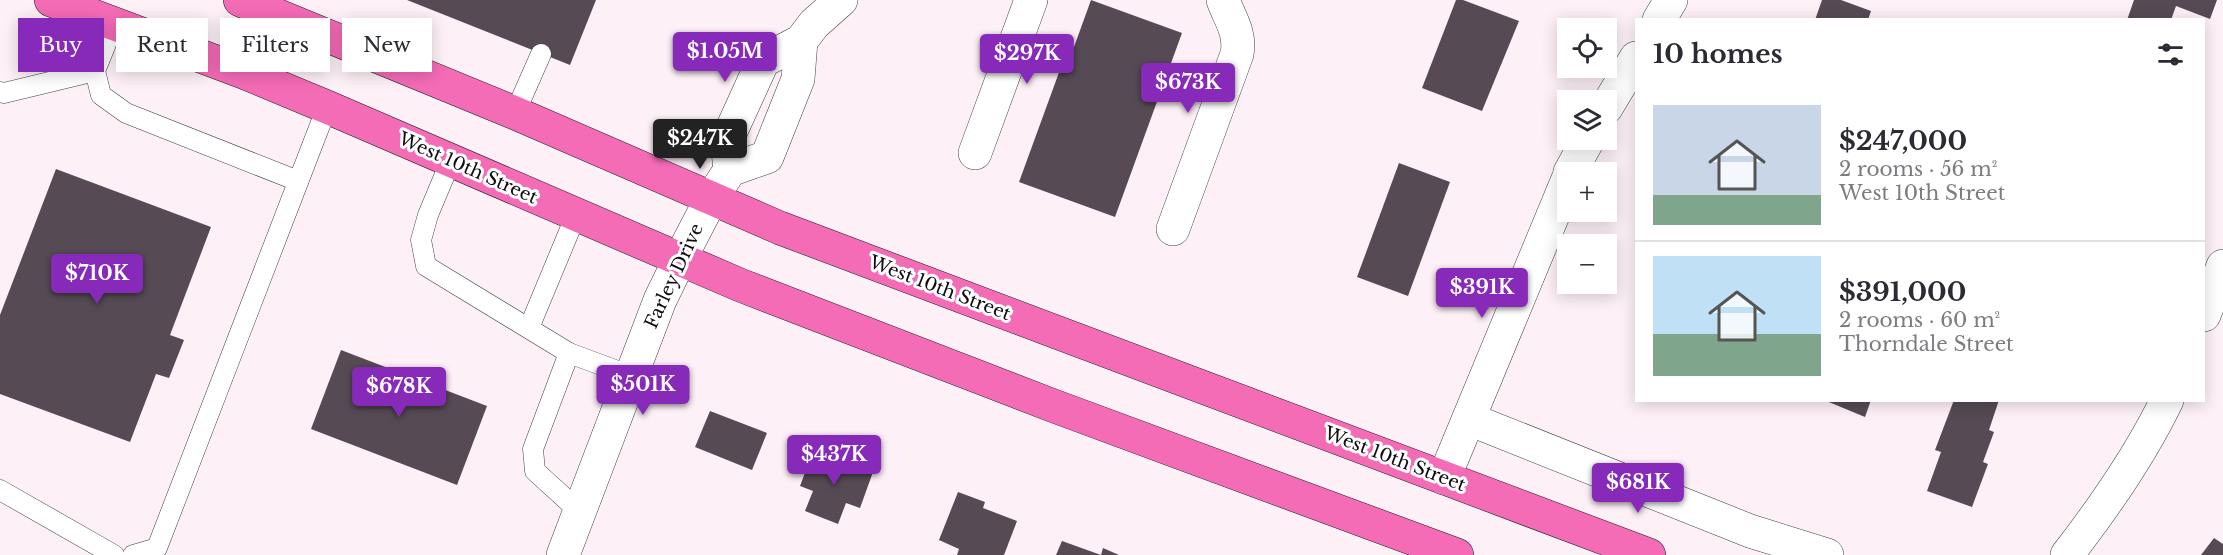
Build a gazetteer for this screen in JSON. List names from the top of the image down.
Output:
{
  "streets": {
    "main road": ["West 10th Street"],
    "street": ["Farley Drive"]
  },
  "crossings": [
    ["West 10th Street", "Farley Drive"]
  ],
  "page": {
    "map_buttons": ["+", "−"],
    "chip": [
      "Buy",
      "Rent",
      "Filters",
      "New"
    ],
    "heading": "10 homes",
    "price": [
      "$1.05M",
      "$297K",
      "$673K",
      "$247K",
      "$710K",
      "$391K",
      "$501K",
      "$678K",
      "$437K",
      "$681K"
    ],
    "list": [
      {
        "name": "$247,000",
        "note": "2 rooms · 56 m² · West 10th Street"
      },
      {
        "name": "$391,000",
        "note": "2 rooms · 60 m² · Thorndale Street"
      }
    ]
  }
}
